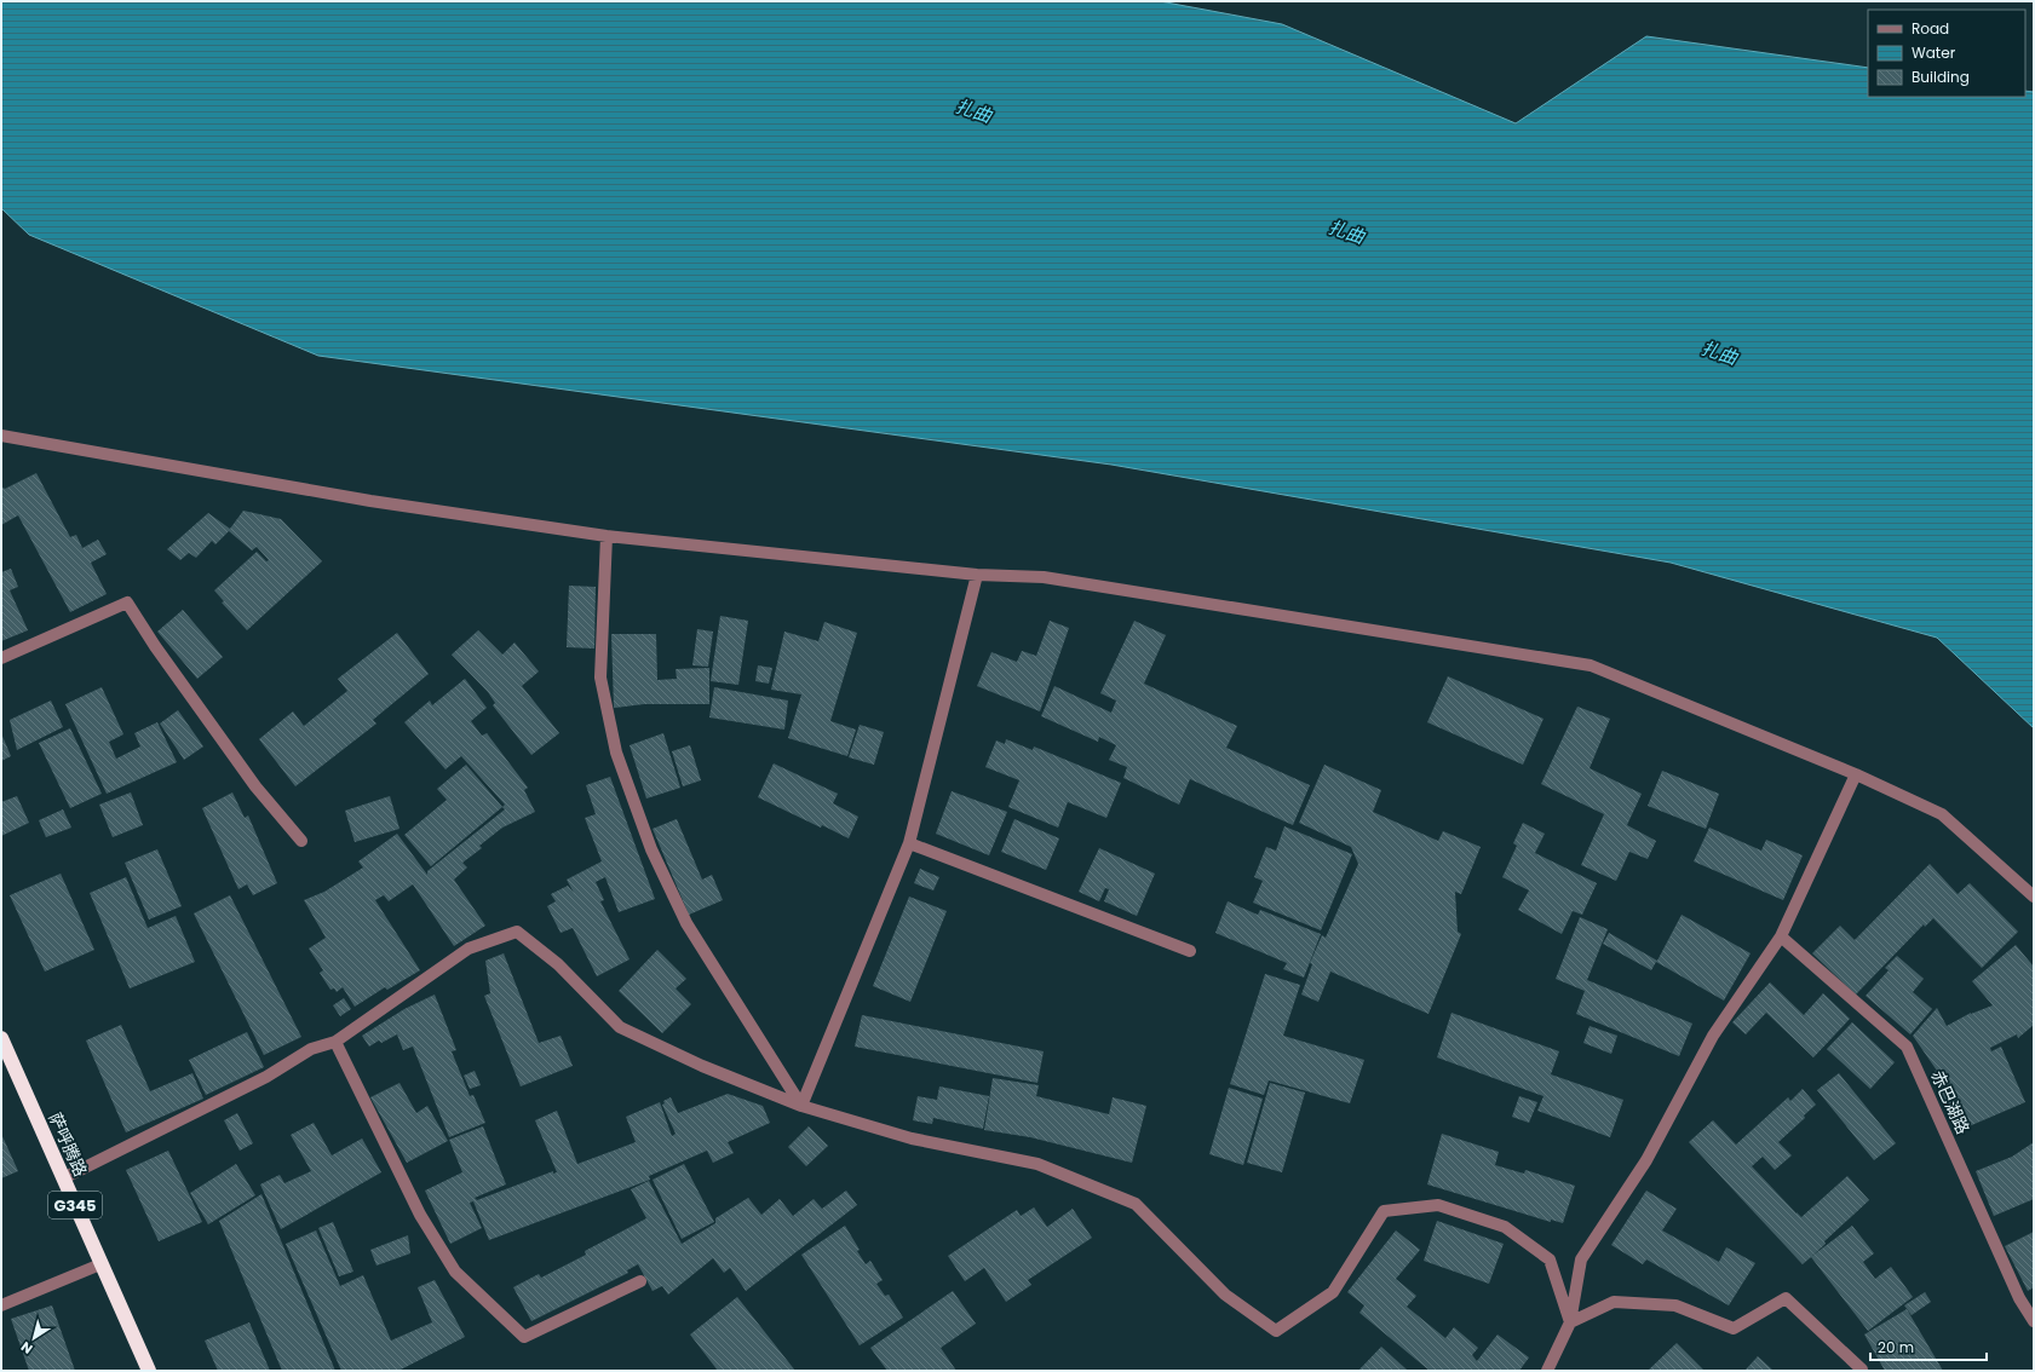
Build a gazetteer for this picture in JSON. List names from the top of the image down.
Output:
{
  "streets": {
    "highway": ["萨呼腾路", "G345"],
    "street": ["赤巴湖路"]
  },
  "water": ["扎曲"],
  "legend": ["Road", "Water", "Building"],
  "scale_bar": "20 m",
  "north": "bottom left"
}
